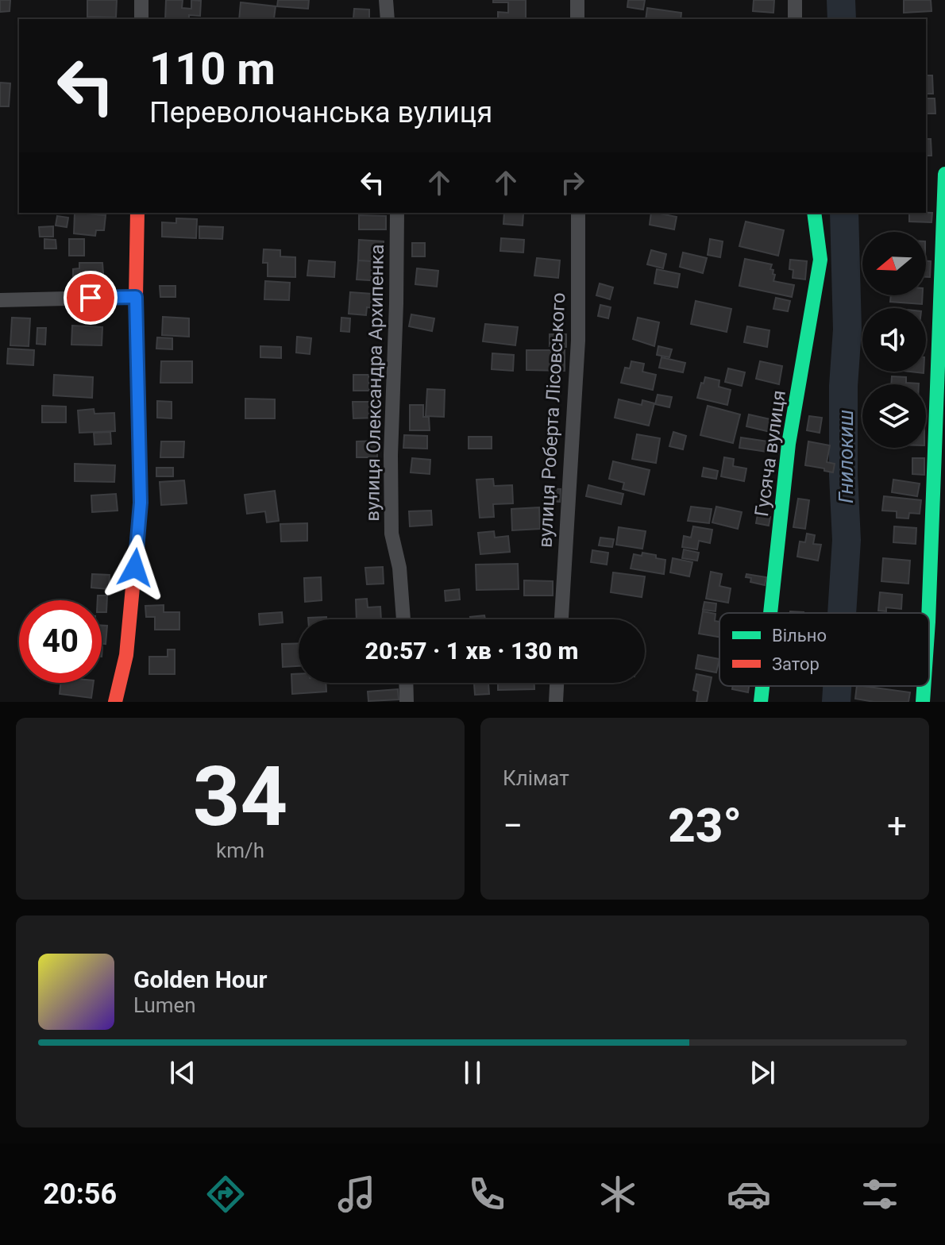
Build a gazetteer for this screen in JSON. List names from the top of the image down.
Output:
{
  "streets": {
    "street": ["вулиця Олександра Архипенка", "вулиця Роберта Лісовського", "Гусяча вулиця"]
  },
  "water": ["Гнилокиш"],
  "legend": ["Вільно", "Затор"],
  "north": "left",
  "page": {
    "turn": ["110 m", "Переволочанська вулиця"],
    "limit": "40",
    "trip": "20:57 · 1 хв · 130 m",
    "tile": [
      ["34", "km/h"],
      "Клімат"
    ],
    "heat": ["−", "23°", "+"],
    "song": ["Golden Hour", "Lumen"],
    "tabs": "20:56"
  }
}
